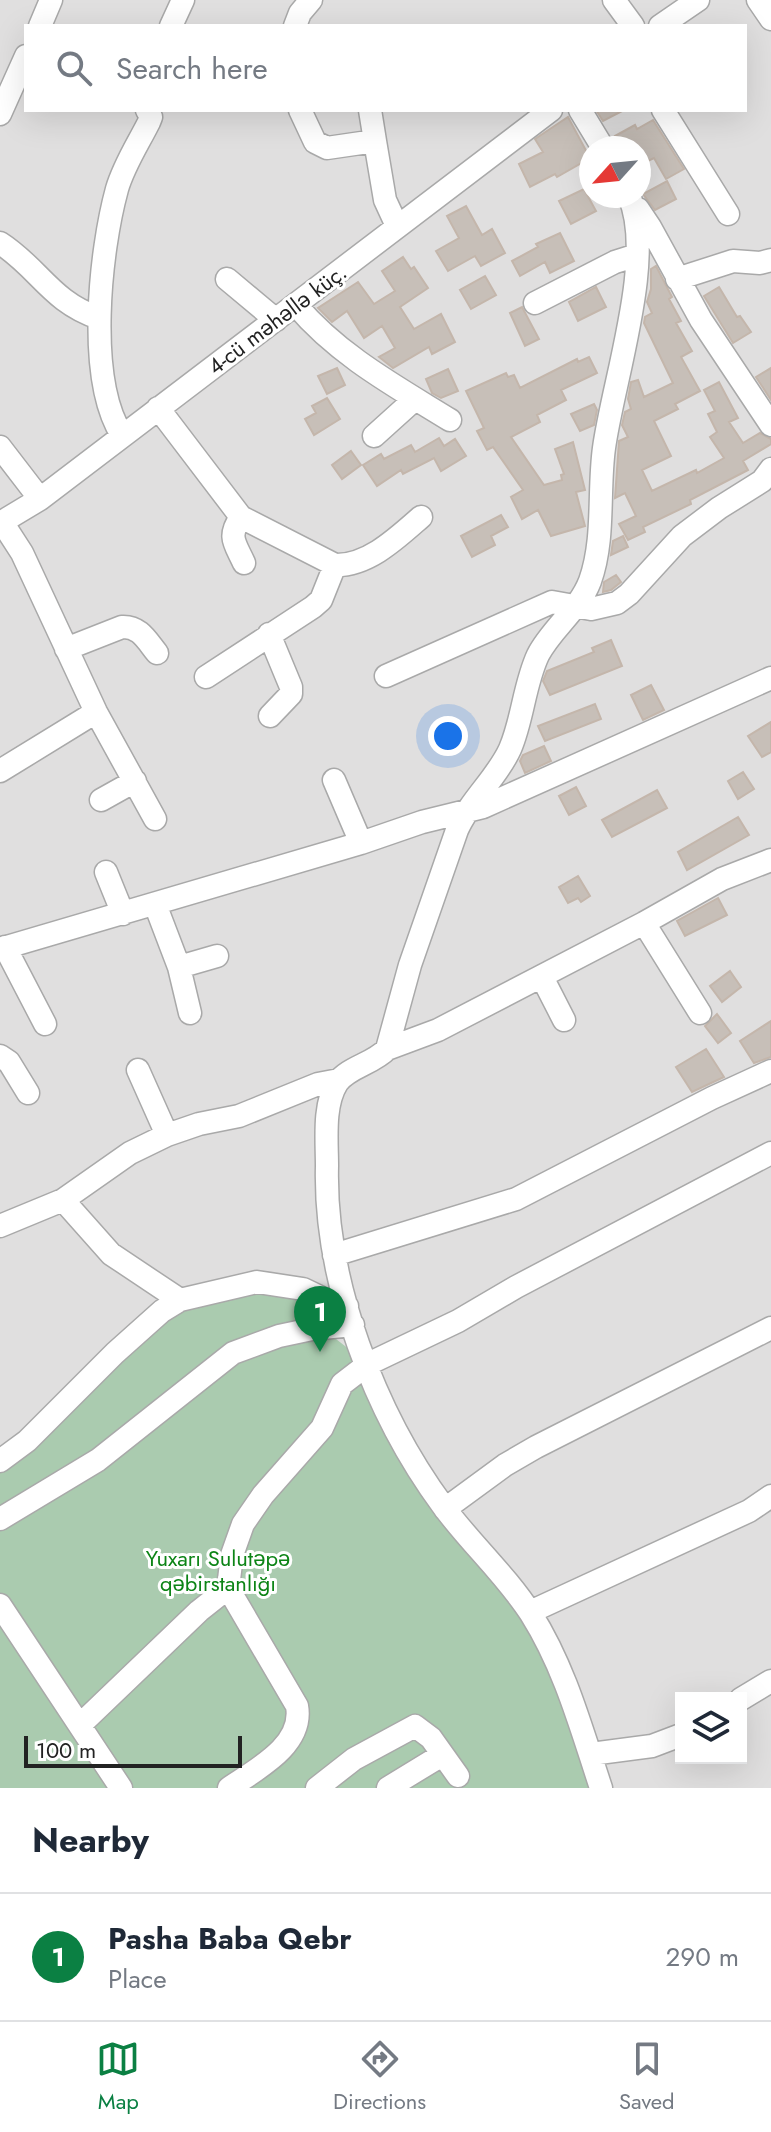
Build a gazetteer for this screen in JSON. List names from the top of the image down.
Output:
{
  "streets": {
    "street": ["4-cü məhəllə küç."]
  },
  "parks": ["Yuxarı Sulutəpə qəbirstanlığı"],
  "scale_bar": "100 m",
  "north": "bottom left",
  "page": {
    "search": "Search here",
    "pins": "1",
    "scale": "100 m",
    "heading": "Nearby",
    "list": [
      {
        "mark": "1",
        "name": "Pasha Baba Qebr",
        "note": "Place",
        "value": "290 m"
      }
    ],
    "nav": ["Map", "Directions", "Saved"]
  }
}
